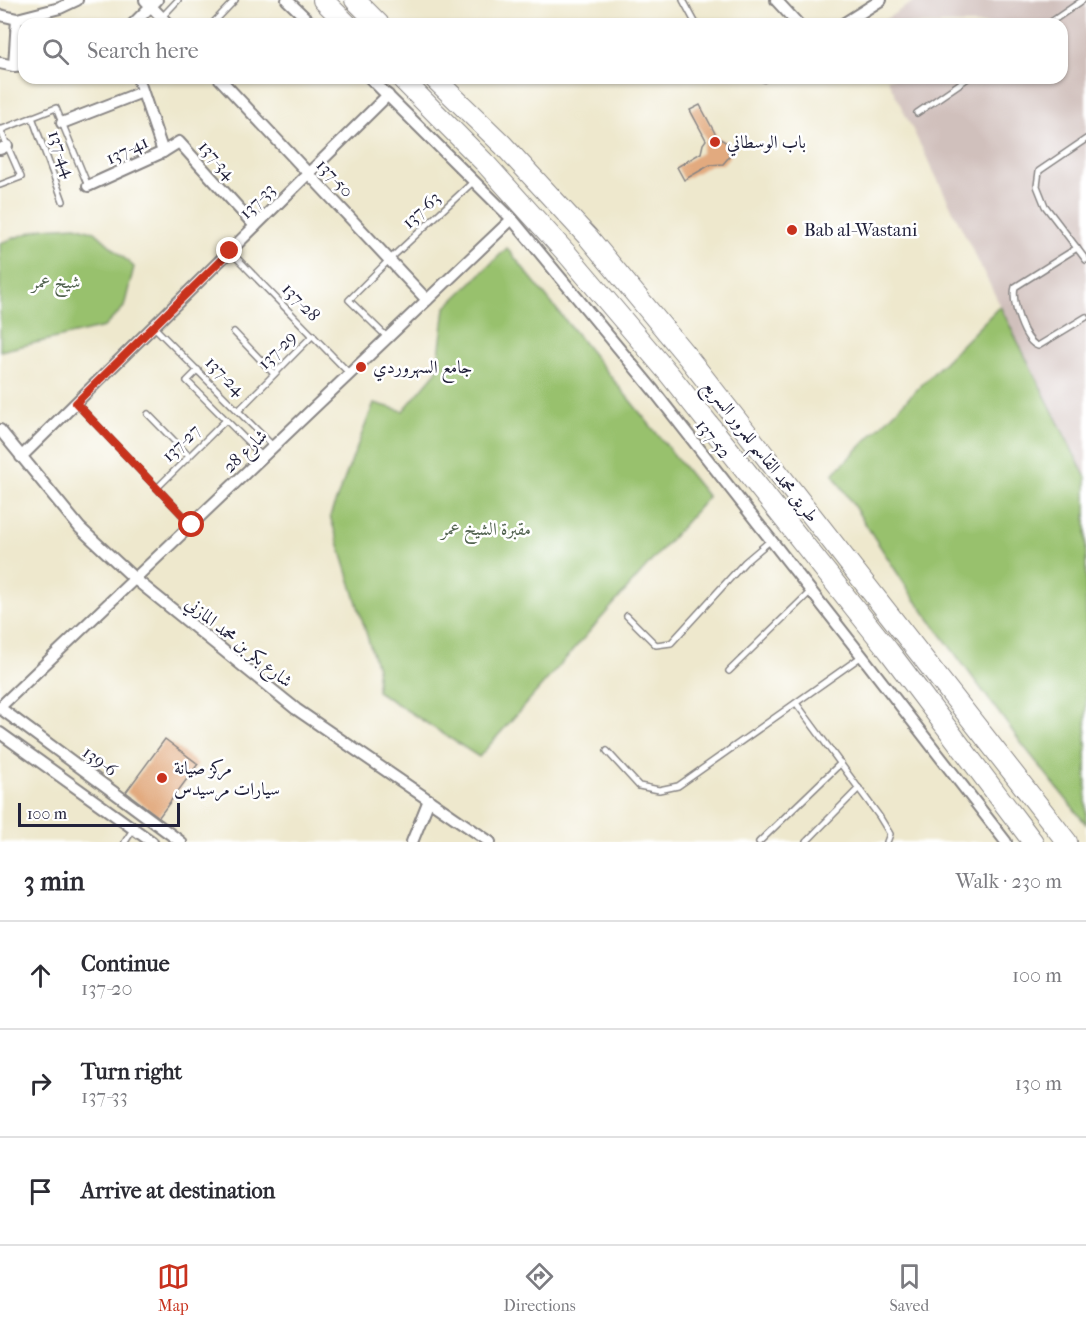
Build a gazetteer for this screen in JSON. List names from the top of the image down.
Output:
{
  "streets": {
    "highway": ["طريق محمد القاسم للمرور السريع"],
    "street": [
      "137-41",
      "137-34",
      "137-50",
      "137-33",
      "137-52",
      "شارع 28",
      "شارع بكر بن محمد المازني",
      "139-6"
    ],
    "lane": [
      "137-44",
      "137-63",
      "137-28",
      "137-29",
      "137-24",
      "137-27"
    ]
  },
  "crossings": [
    ["137-41", "137-34"],
    ["137-34", "137-33"],
    ["137-50", "137-33"],
    ["137-50", "137-63"],
    ["137-50", "شارع 28"],
    ["137-33", "137-28"],
    ["137-33", "137-24"],
    ["137-33", "137-52"],
    ["137-33", "شارع بكر بن محمد المازني"],
    ["137-63", "137-52"],
    ["137-63", "شارع 28"],
    ["137-28", "137-29"],
    ["137-28", "شارع 28"],
    ["137-29", "137-24"],
    ["137-24", "شارع 28"],
    ["137-52", "شارع 28"],
    ["شارع 28", "شارع بكر بن محمد المازني"],
    ["شارع 28", "139-6"]
  ],
  "parks": ["شيخ عمر", "مقبرة الشيخ عمر"],
  "places": [
    "باب الوسطاني",
    "Bab al-Wastani",
    "جامع السهروردي",
    "مركز صيانة سيارات مرسيدس"
  ],
  "scale_bar": "100 m",
  "page": {
    "search": "Search here",
    "scale": "100 m",
    "heading": ["3 min", "Walk · 230 m"],
    "list": [
      ["Continue", "137-20", "100 m"],
      ["Turn right", "137-33", "130 m"],
      "Arrive at destination"
    ],
    "nav": ["Map", "Directions", "Saved"]
  }
}
